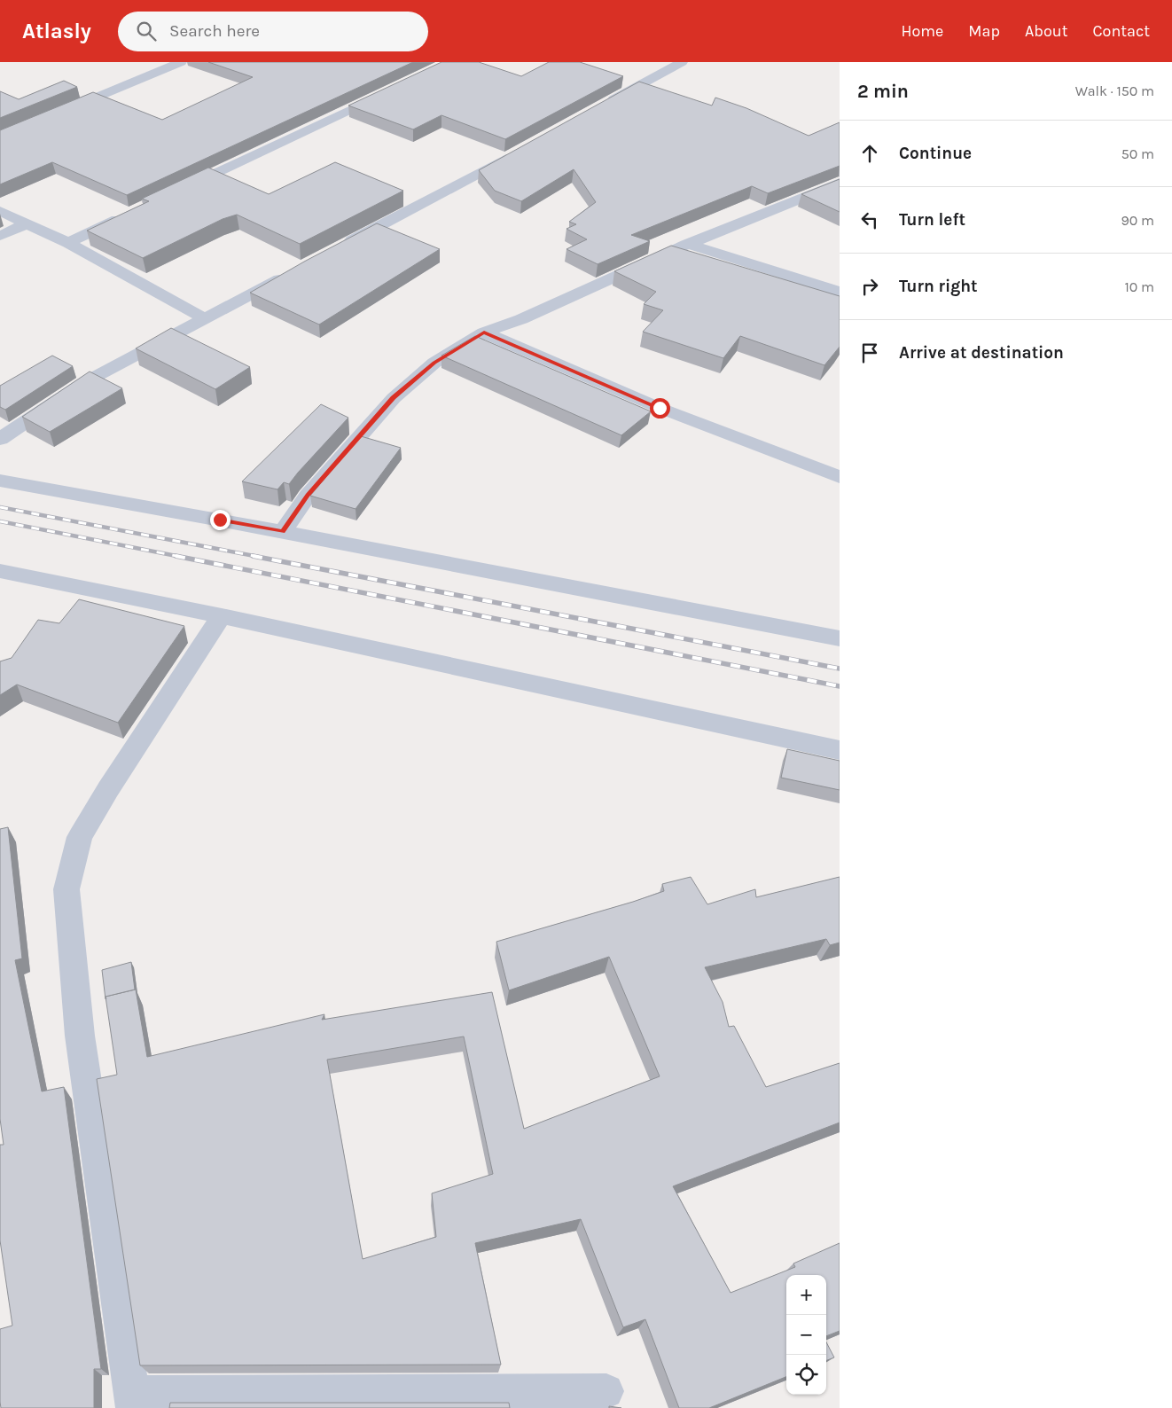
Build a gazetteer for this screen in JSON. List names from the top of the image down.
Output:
{
  "page": {
    "header": "Atlasly",
    "search": "Search here",
    "nav": [
      "Home",
      "Map",
      "About",
      "Contact"
    ],
    "heading": ["2 min", "Walk · 150 m"],
    "list": [
      ["Continue", "50 m"],
      ["Turn left", "90 m"],
      ["Turn right", "10 m"],
      "Arrive at destination"
    ],
    "map_buttons": ["+", "−"]
  }
}
